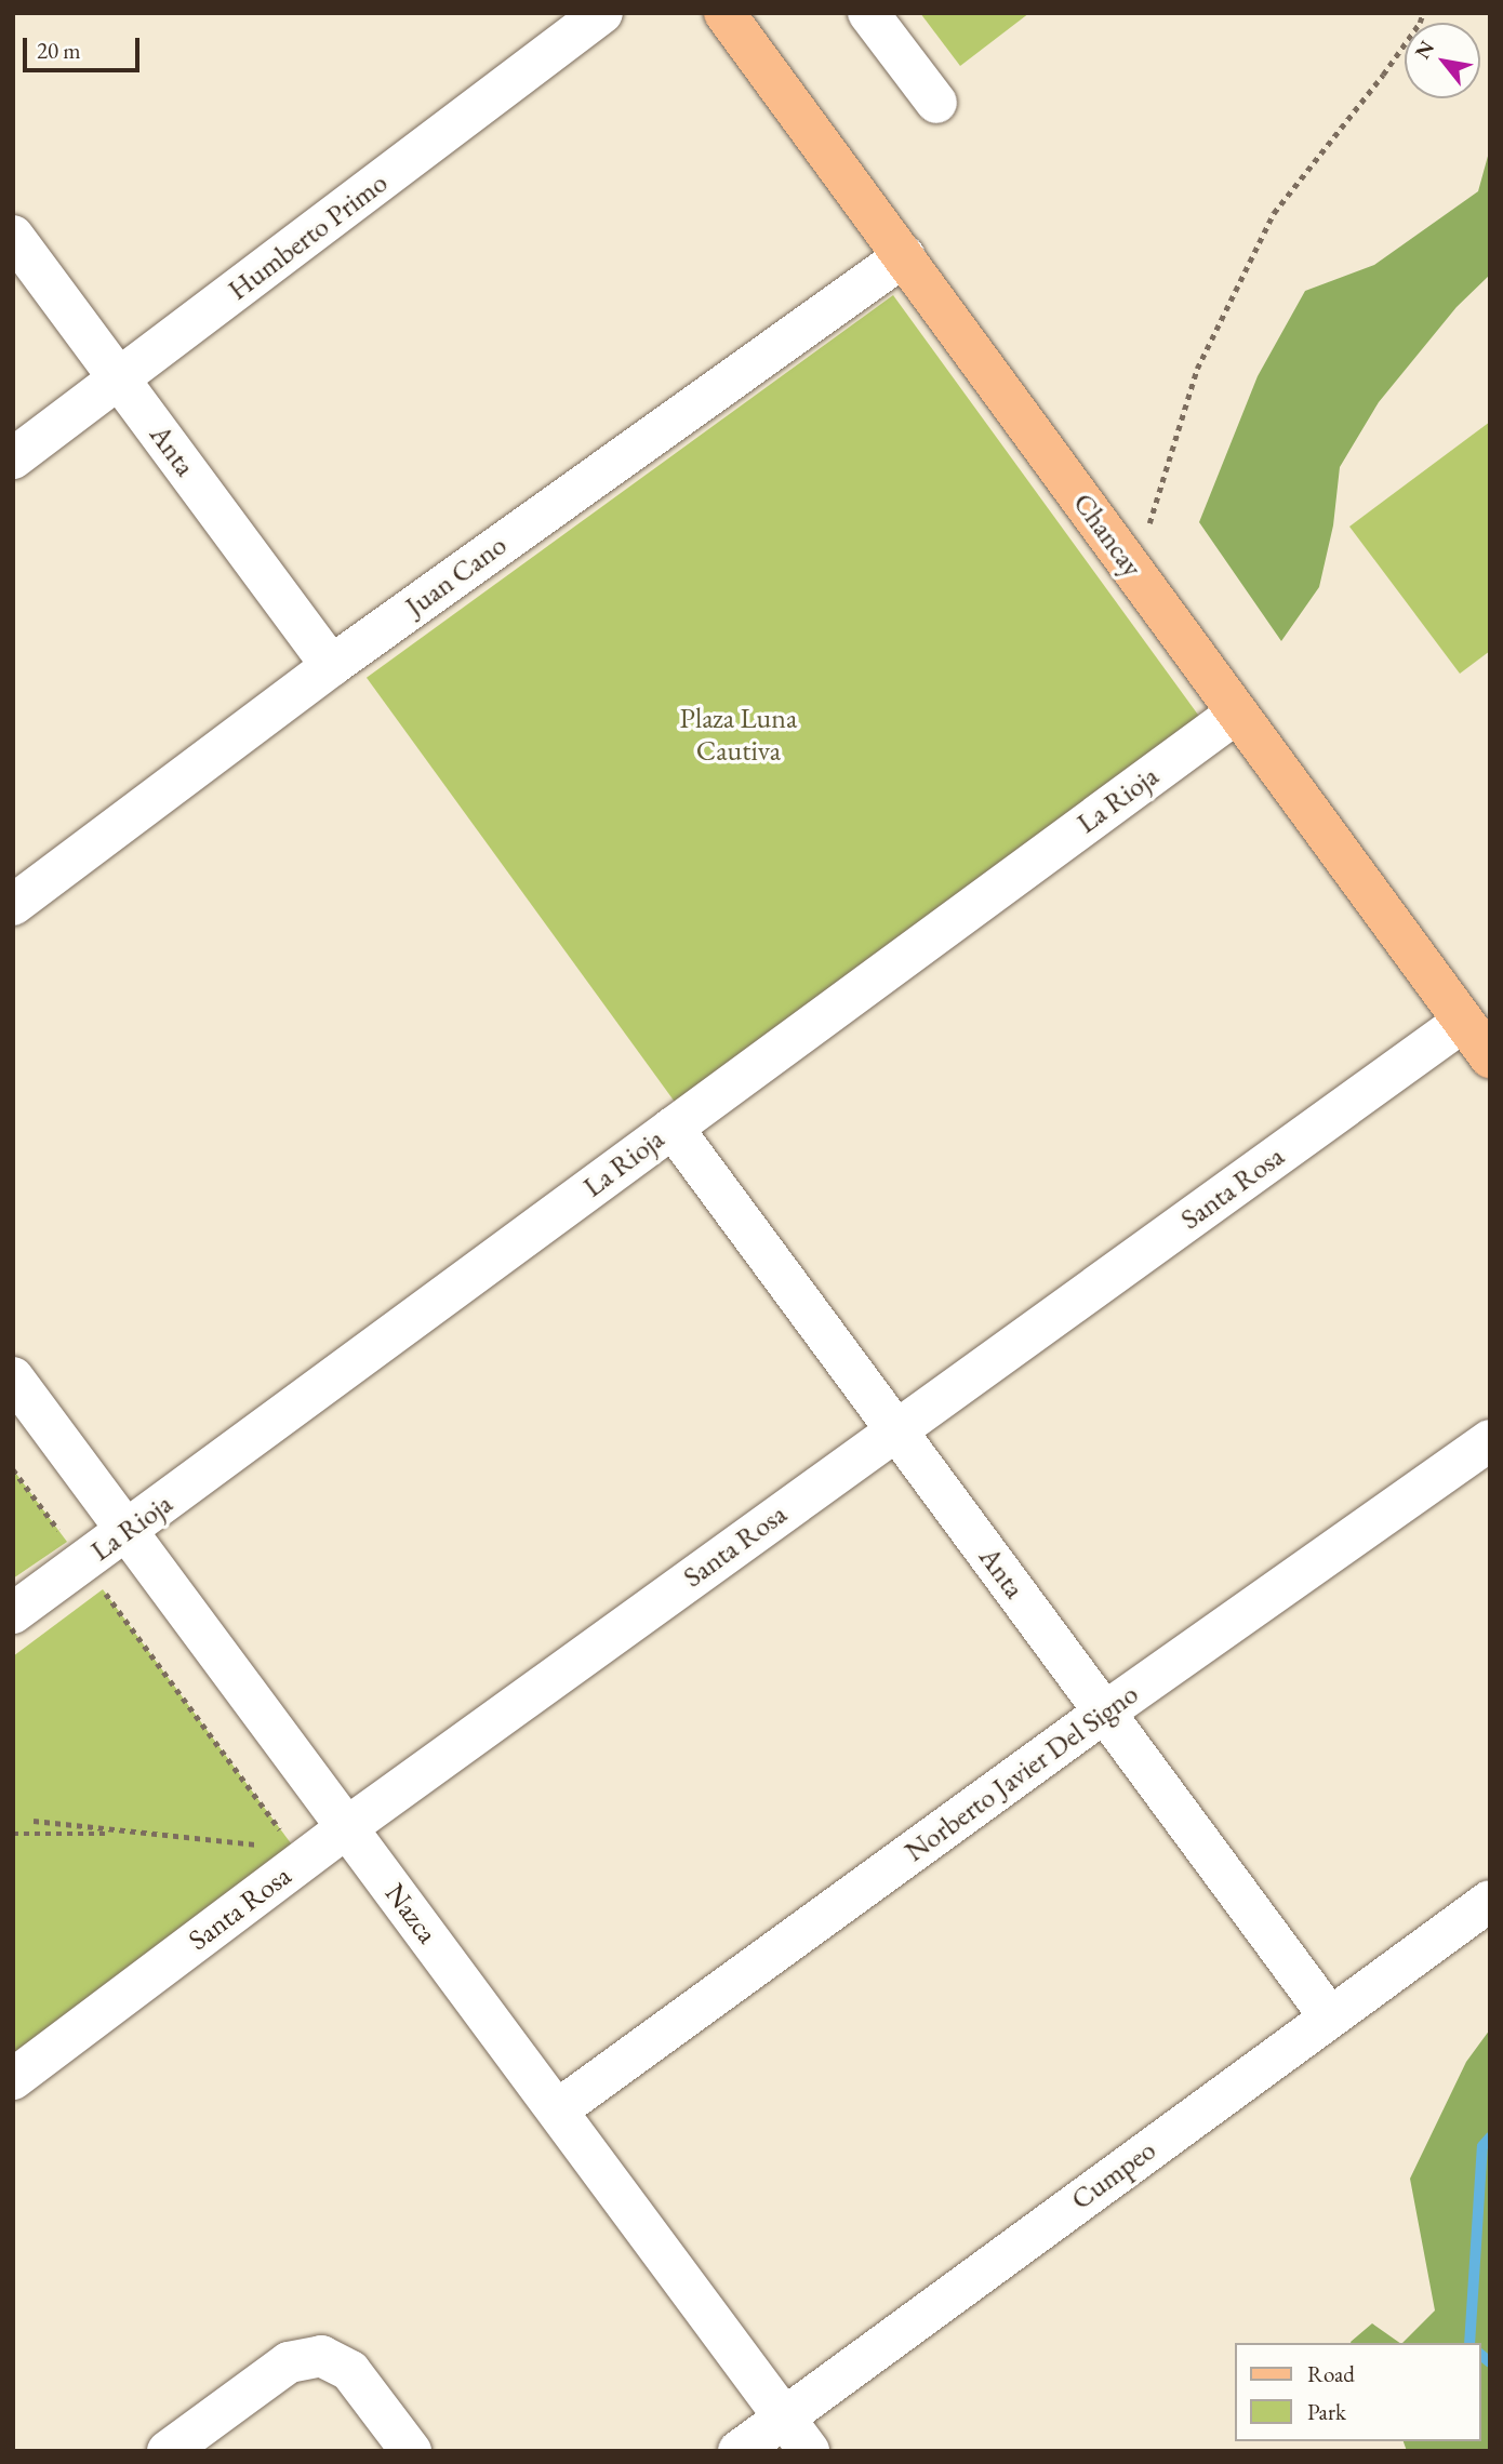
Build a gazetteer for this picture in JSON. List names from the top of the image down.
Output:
{
  "streets": {
    "main road": ["Chancay"],
    "street": [
      "Humberto Primo",
      "Anta",
      "Juan Cano",
      "La Rioja",
      "Santa Rosa",
      "Norberto Javier Del Signo",
      "Nazca",
      "Cumpeo"
    ]
  },
  "crossings": [
    ["Humberto Primo", "Anta"],
    ["Anta", "Juan Cano"],
    ["Anta", "La Rioja"],
    ["Anta", "Santa Rosa"],
    ["Anta", "Norberto Javier Del Signo"],
    ["Anta", "Cumpeo"],
    ["Chancay", "Juan Cano"],
    ["Chancay", "La Rioja"],
    ["Chancay", "Santa Rosa"],
    ["La Rioja", "Nazca"],
    ["Santa Rosa", "Nazca"],
    ["Norberto Javier Del Signo", "Nazca"],
    ["Nazca", "Cumpeo"]
  ],
  "parks": ["Plaza Luna Cautiva"],
  "legend": ["Road", "Park"],
  "scale_bar": "20 m",
  "north": "top left"
}
